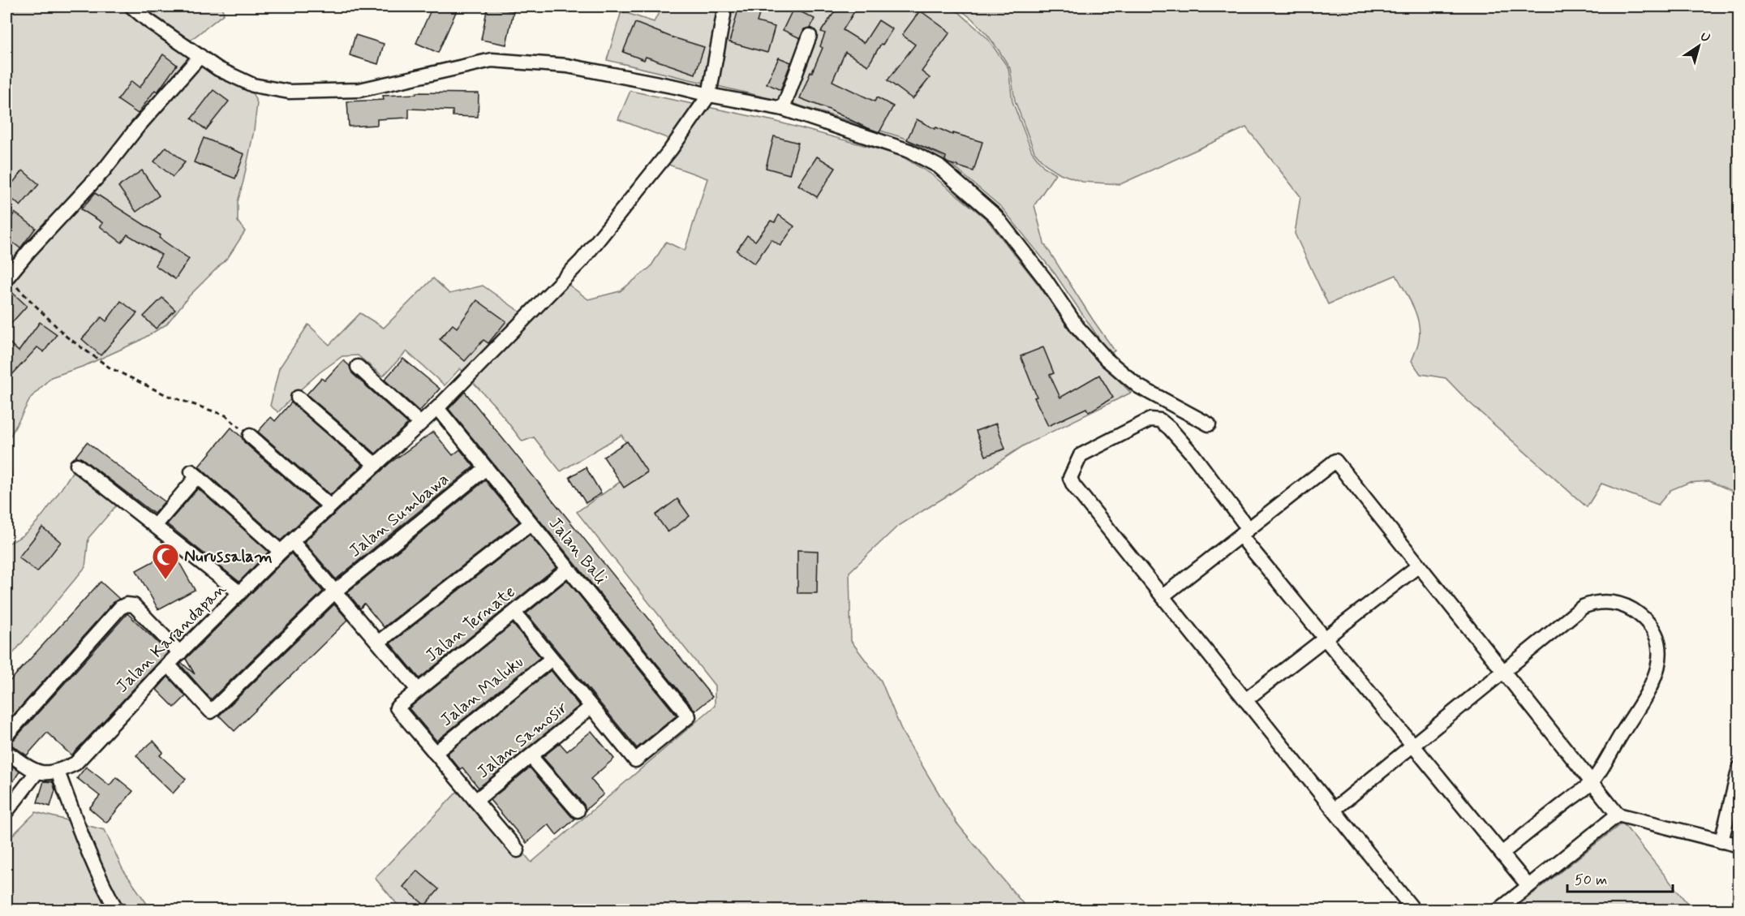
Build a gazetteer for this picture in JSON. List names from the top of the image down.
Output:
{
  "streets": {
    "street": [
      "Jalan Sumbawa",
      "Jalan Bali",
      "Jalan Ternate",
      "Jalan Karandapan",
      "Jalan Maluku",
      "Jalan Samosir"
    ]
  },
  "crossings": [
    ["Jalan Sumbawa", "Jalan Bali"],
    ["Jalan Sumbawa", "Jalan Karandapan"],
    ["Jalan Bali", "Jalan Ternate"],
    ["Jalan Bali", "Jalan Karandapan"],
    ["Jalan Bali", "Jalan Samosir"],
    ["Jalan Ternate", "Jalan Maluku"]
  ],
  "places": {
    "mosque": ["Nurussalam"]
  },
  "scale_bar": "50 m",
  "north": "top right"
}
